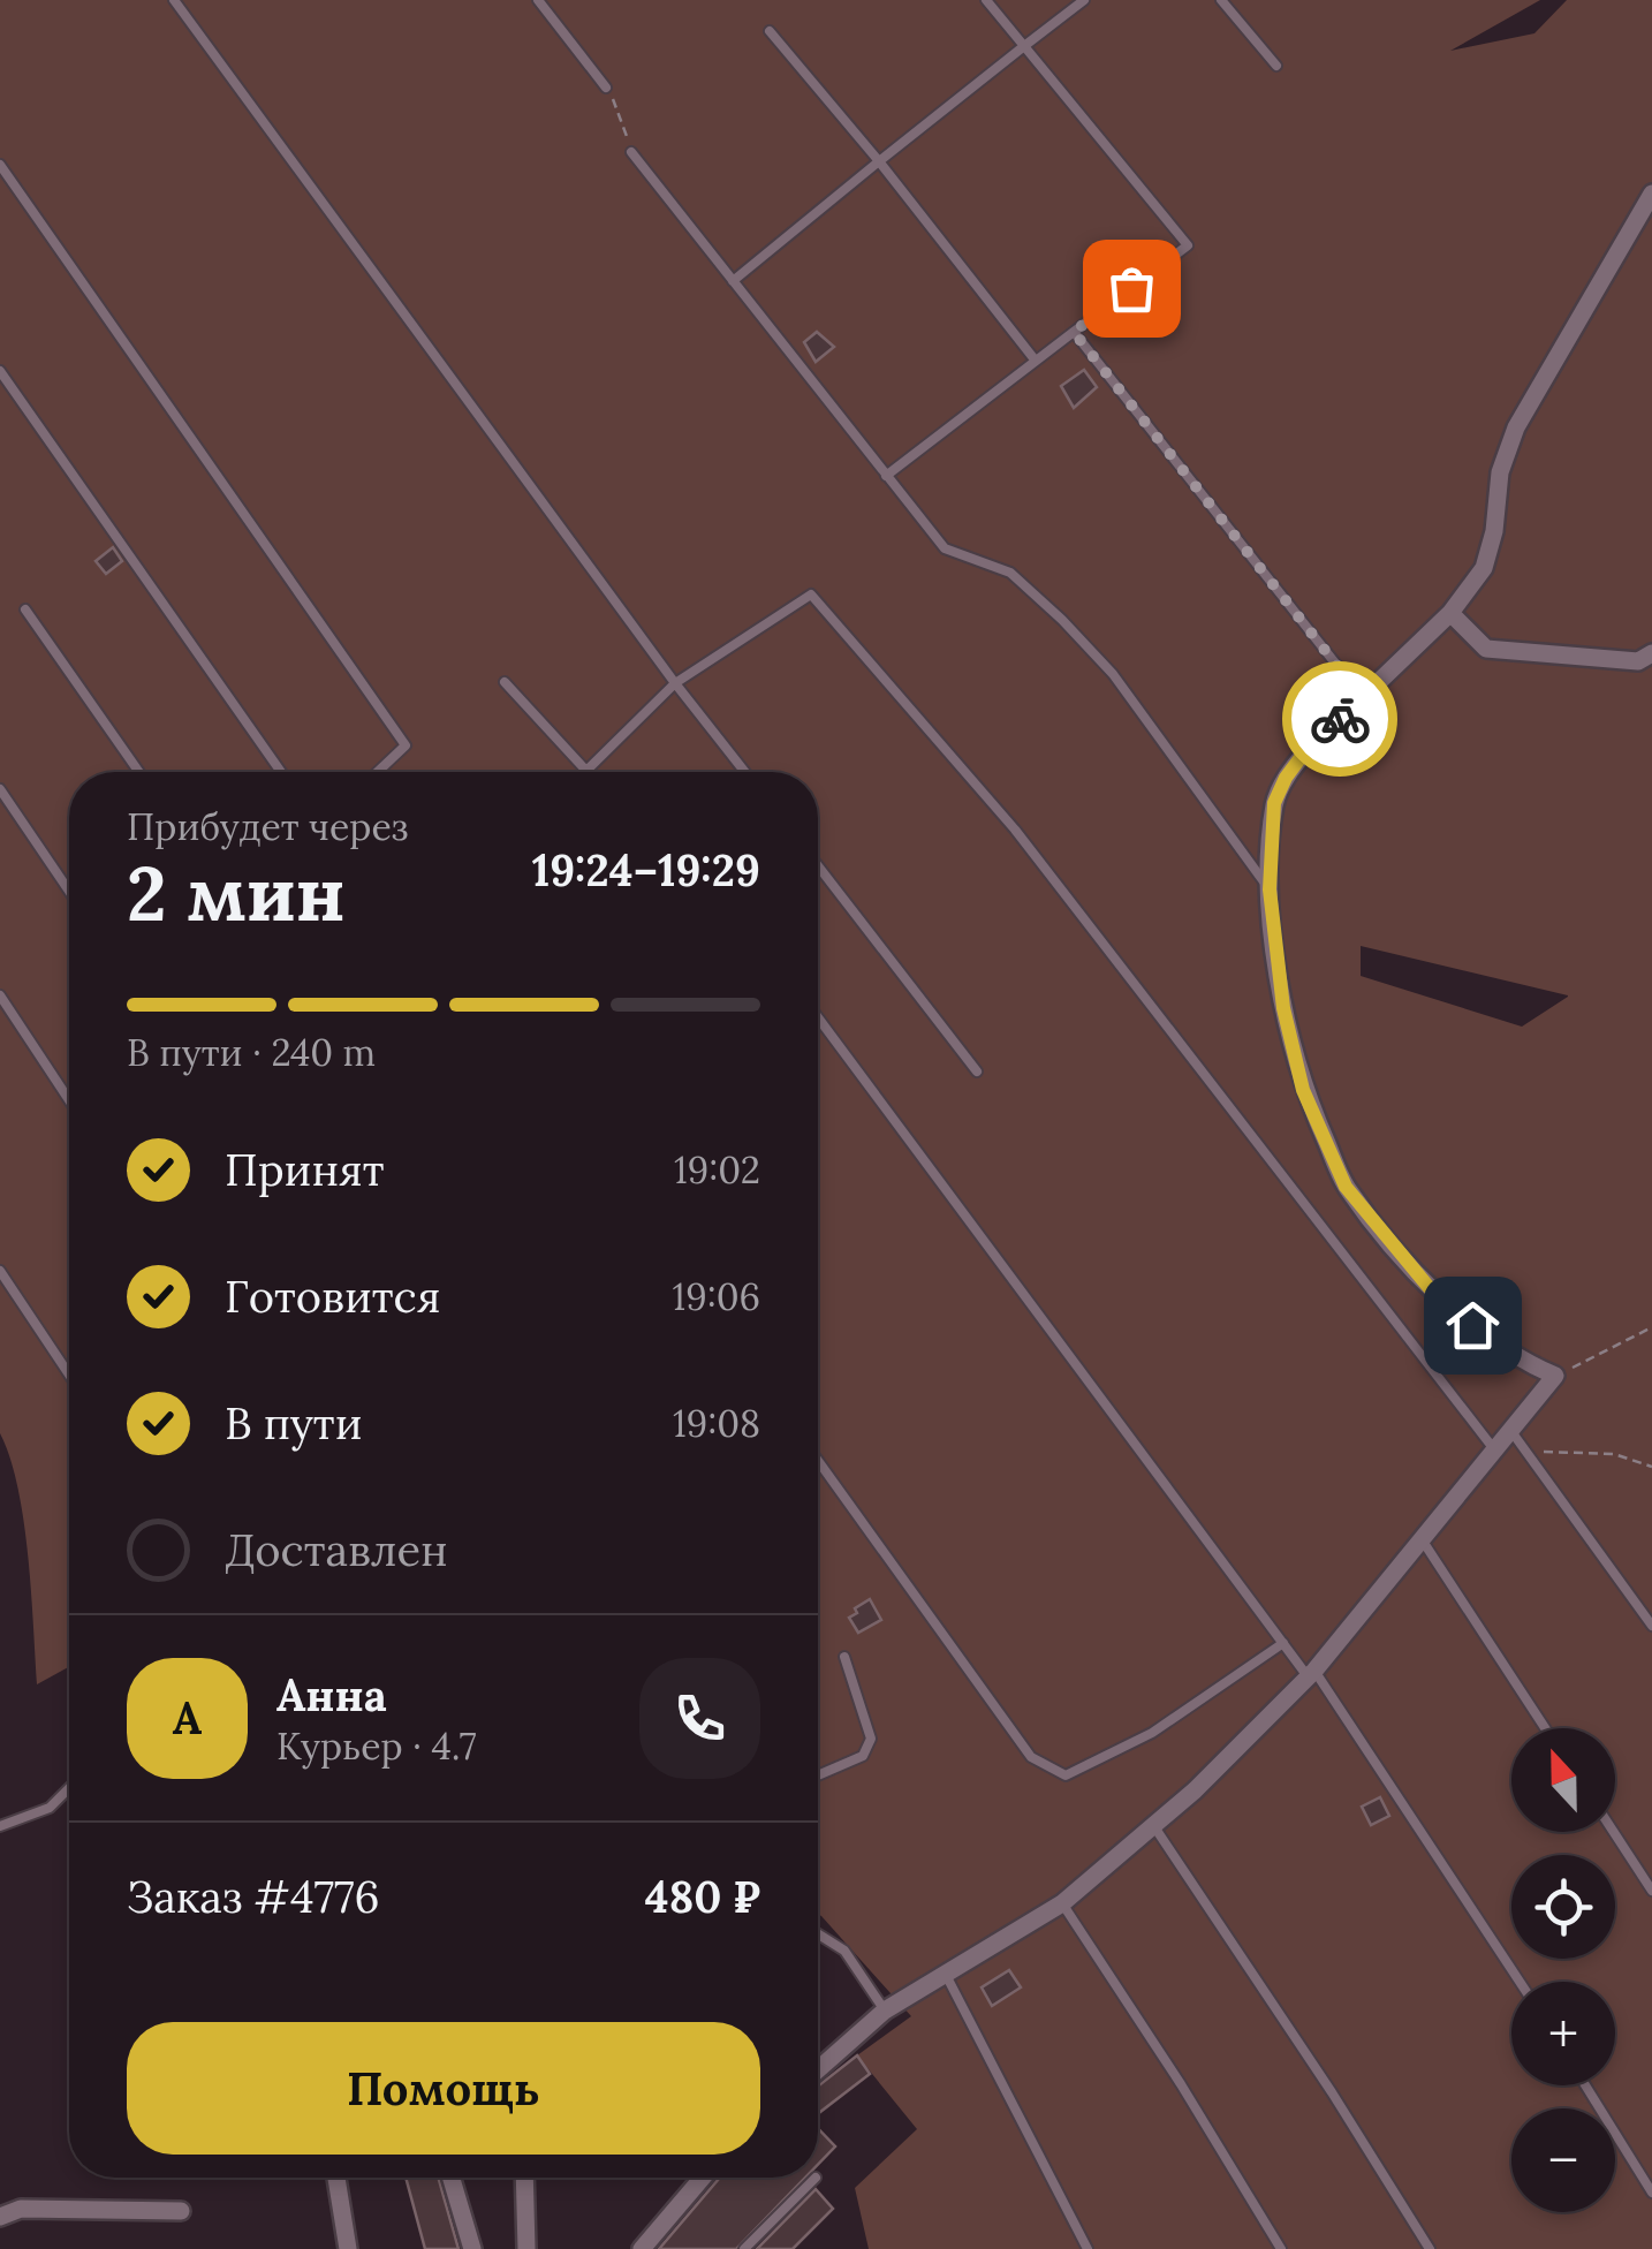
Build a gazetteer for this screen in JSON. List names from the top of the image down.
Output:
{
  "north": "top",
  "page": {
    "heading": ["2 мин", "Прибудет через", "19:24–19:29"],
    "panel": [
      "Анна",
      "Курьер · 4.7",
      "Заказ #4776",
      "480 ₽"
    ],
    "bar": "В пути · 240 m",
    "list": [
      ["Принят", "19:02"],
      ["Готовится", "19:06"],
      ["В пути", "19:08"],
      "Доставлен"
    ],
    "round": "А",
    "map_buttons": ["+", "−"],
    "buttons": "Помощь"
  }
}
